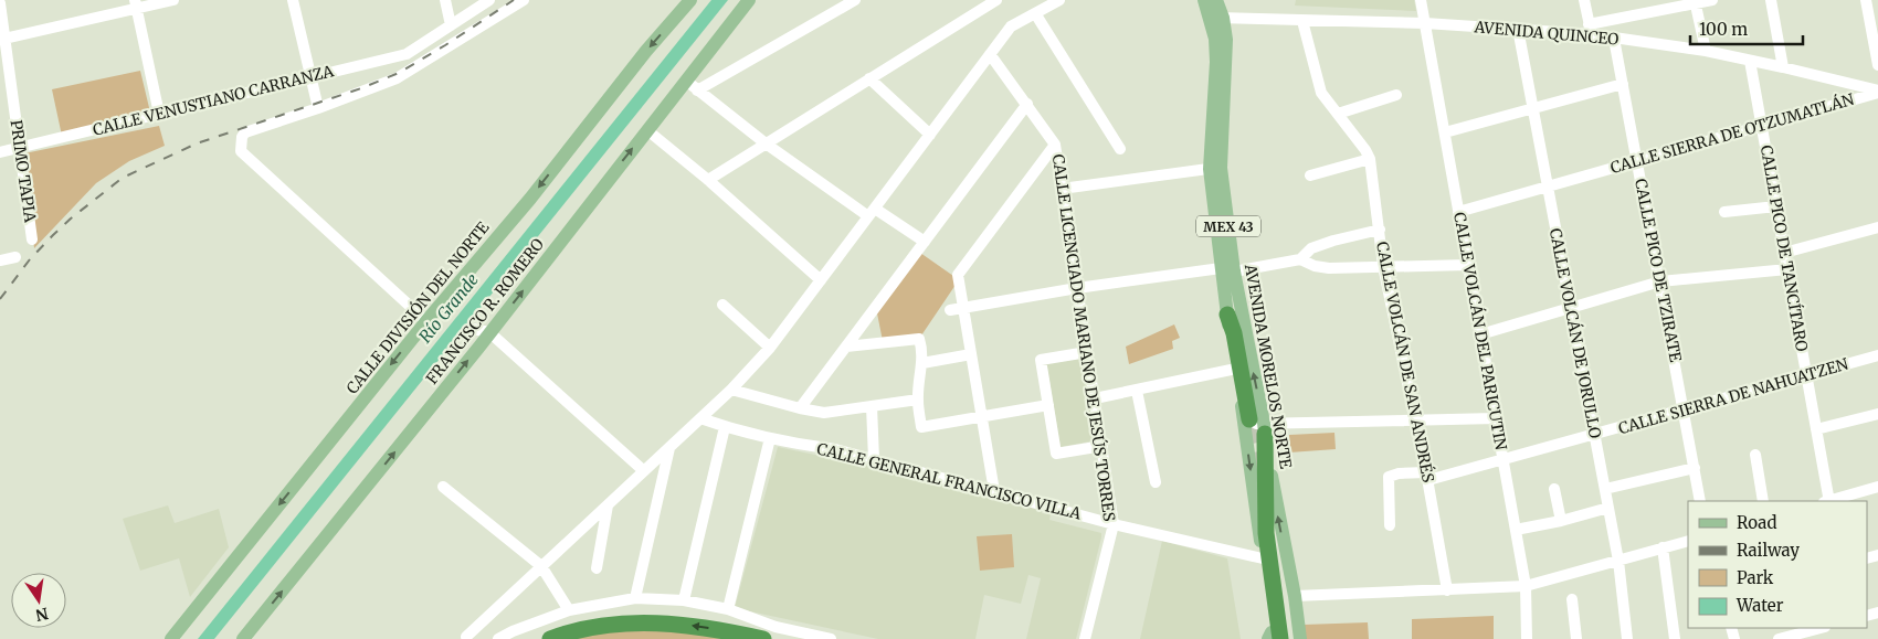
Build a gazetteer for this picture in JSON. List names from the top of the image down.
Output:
{
  "streets": {
    "highway": ["MEX 43"],
    "main road": ["CALLE DIVISIÓN DEL NORTE", "FRANCISCO R. ROMERO", "AVENIDA MORELOS NORTE"],
    "street": [
      "AVENIDA QUINCEO",
      "CALLE VENUSTIANO CARRANZA",
      "CALLE SIERRA DE OTZUMATLÁN",
      "PRIMO TAPIA",
      "CALLE PICO DE TANCÍTARO",
      "CALLE PICO DE TZIRATE",
      "CALLE VOLCÁN DEL PARICUTIN",
      "CALLE VOLCÁN DE JORULLO",
      "CALLE LICENCIADO MARIANO DE JESÚS TORRES",
      "CALLE VOLCÁN DE SAN ANDRÉS",
      "CALLE SIERRA DE NAHUATZEN",
      "CALLE GENERAL FRANCISCO VILLA"
    ]
  },
  "crossings": [
    ["AVENIDA QUINCEO", "CALLE SIERRA DE OTZUMATLÁN"],
    ["AVENIDA QUINCEO", "CALLE PICO DE TANCÍTARO"],
    ["AVENIDA QUINCEO", "CALLE PICO DE TZIRATE"],
    ["AVENIDA QUINCEO", "CALLE VOLCÁN DEL PARICUTIN"],
    ["AVENIDA QUINCEO", "CALLE VOLCÁN DE JORULLO"],
    ["AVENIDA QUINCEO", "CALLE VOLCÁN DE SAN ANDRÉS"],
    ["AVENIDA QUINCEO", "AVENIDA MORELOS NORTE"],
    ["CALLE VENUSTIANO CARRANZA", "PRIMO TAPIA"],
    ["CALLE VENUSTIANO CARRANZA", "CALLE DIVISIÓN DEL NORTE"],
    ["CALLE SIERRA DE OTZUMATLÁN", "CALLE PICO DE TANCÍTARO"],
    ["CALLE SIERRA DE OTZUMATLÁN", "CALLE PICO DE TZIRATE"],
    ["CALLE SIERRA DE OTZUMATLÁN", "CALLE VOLCÁN DEL PARICUTIN"],
    ["CALLE SIERRA DE OTZUMATLÁN", "CALLE VOLCÁN DE JORULLO"],
    ["MEX 43", "AVENIDA MORELOS NORTE"],
    ["CALLE PICO DE TANCÍTARO", "CALLE SIERRA DE NAHUATZEN"],
    ["CALLE PICO DE TZIRATE", "CALLE SIERRA DE NAHUATZEN"],
    ["CALLE VOLCÁN DEL PARICUTIN", "CALLE SIERRA DE NAHUATZEN"],
    ["CALLE VOLCÁN DE JORULLO", "CALLE SIERRA DE NAHUATZEN"],
    ["CALLE LICENCIADO MARIANO DE JESÚS TORRES", "CALLE GENERAL FRANCISCO VILLA"],
    ["CALLE VOLCÁN DE SAN ANDRÉS", "CALLE SIERRA DE NAHUATZEN"],
    ["AVENIDA MORELOS NORTE", "CALLE GENERAL FRANCISCO VILLA"]
  ],
  "one_way": ["CALLE DIVISIÓN DEL NORTE", "FRANCISCO R. ROMERO"],
  "water": ["Río Grande"],
  "legend": [
    "Road",
    "Railway",
    "Park",
    "Water"
  ],
  "scale_bar": "100 m",
  "north": "bottom"
}
